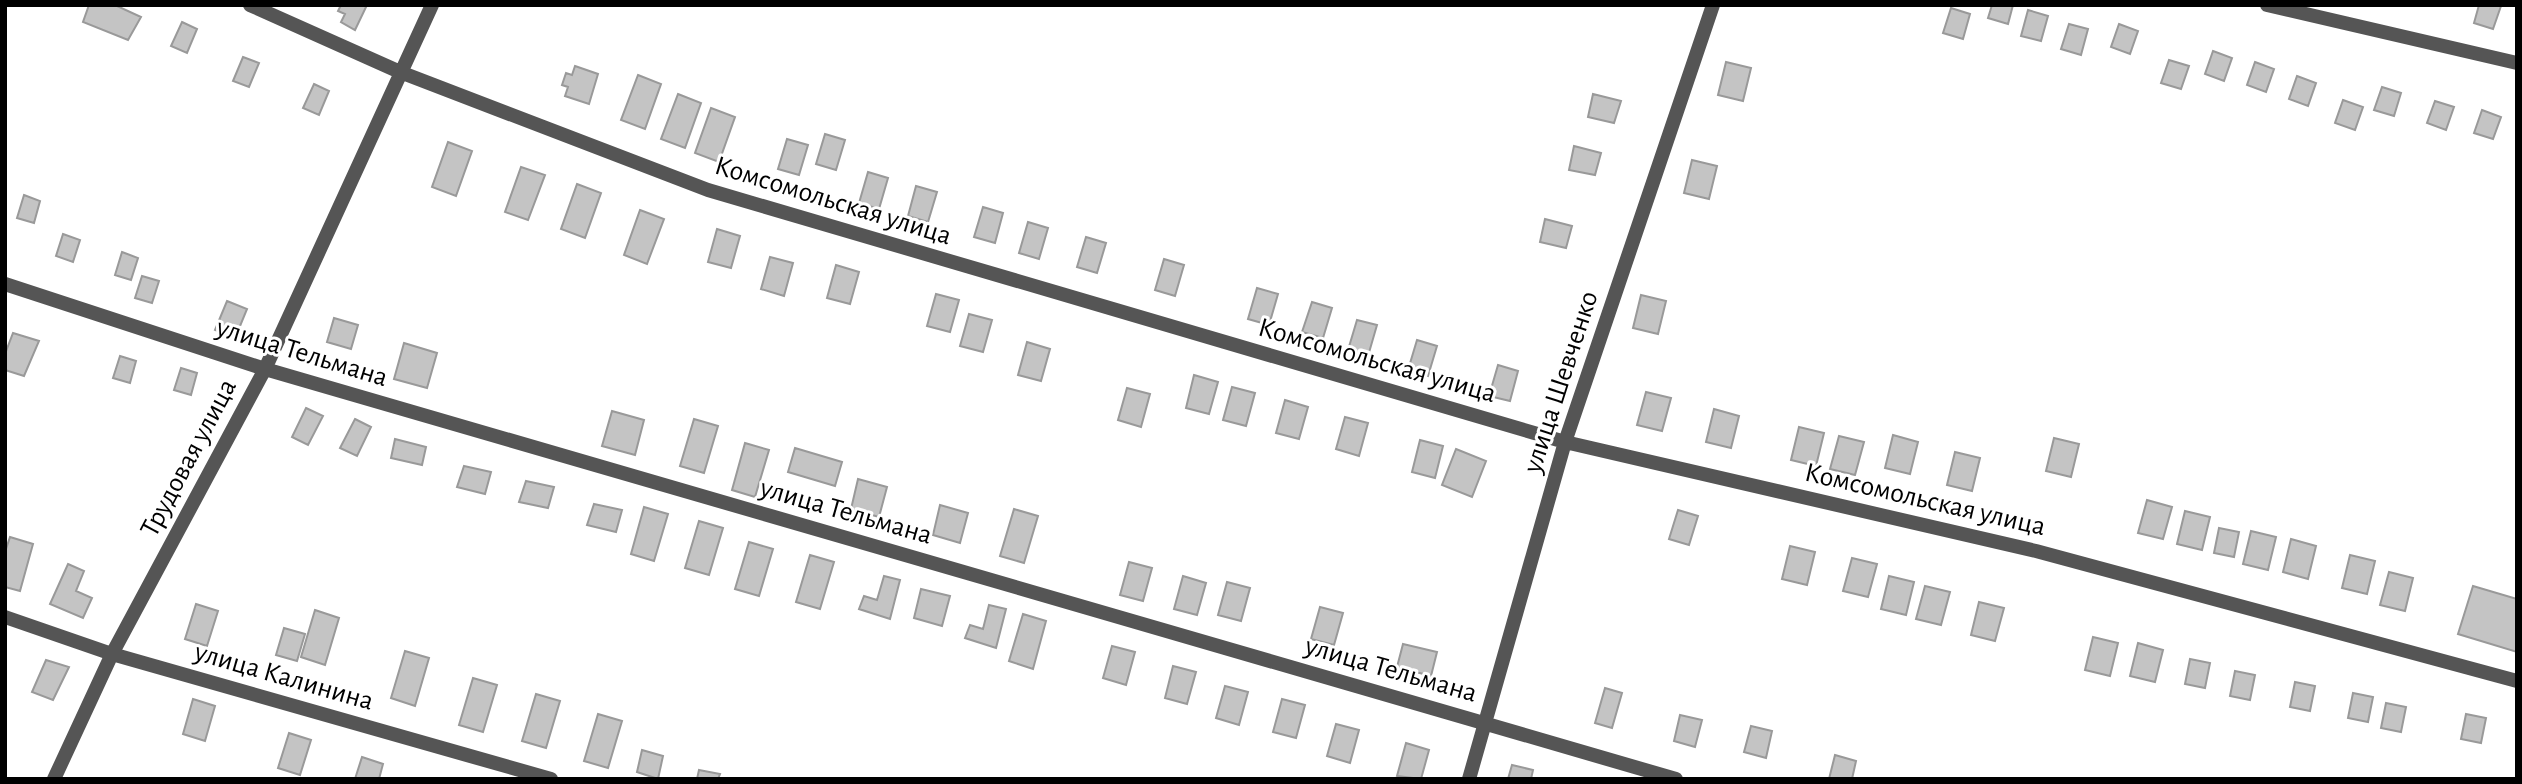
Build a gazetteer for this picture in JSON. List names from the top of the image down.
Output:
{
  "streets": {
    "street": [
      "Комсомольская улица",
      "улица Тельмана",
      "улица Шевченко",
      "Трудовая улица",
      "улица Калинина"
    ]
  },
  "crossings": [
    ["Комсомольская улица", "улица Шевченко"],
    ["Комсомольская улица", "Трудовая улица"],
    ["улица Тельмана", "улица Шевченко"],
    ["улица Тельмана", "Трудовая улица"],
    ["Трудовая улица", "улица Калинина"]
  ]
}
